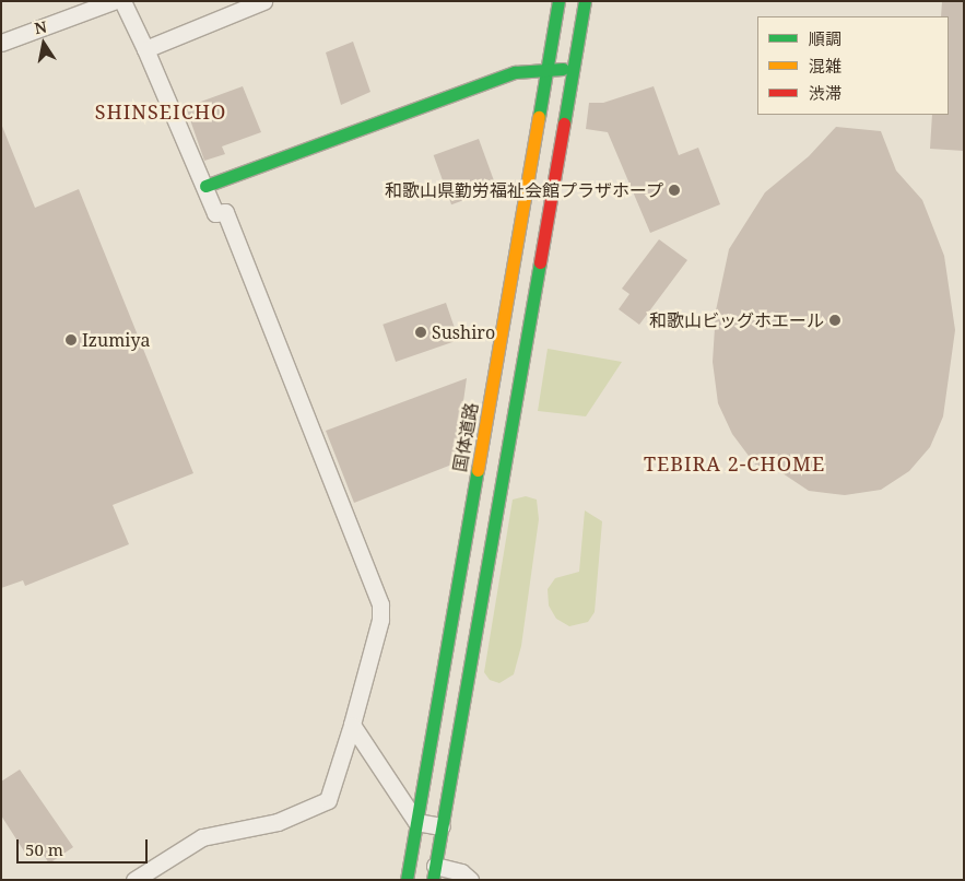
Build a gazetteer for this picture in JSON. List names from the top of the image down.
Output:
{
  "streets": {
    "street": ["国体道路"]
  },
  "districts": ["SHINSEICHO", "TEBIRA 2-CHOME"],
  "places": [
    "和歌山県勤労福祉会館プラザホープ",
    "和歌山ビッグホエール",
    "Sushiro",
    "Izumiya"
  ],
  "legend": ["順調", "混雑", "渋滞"],
  "scale_bar": "50 m",
  "north": "top"
}
